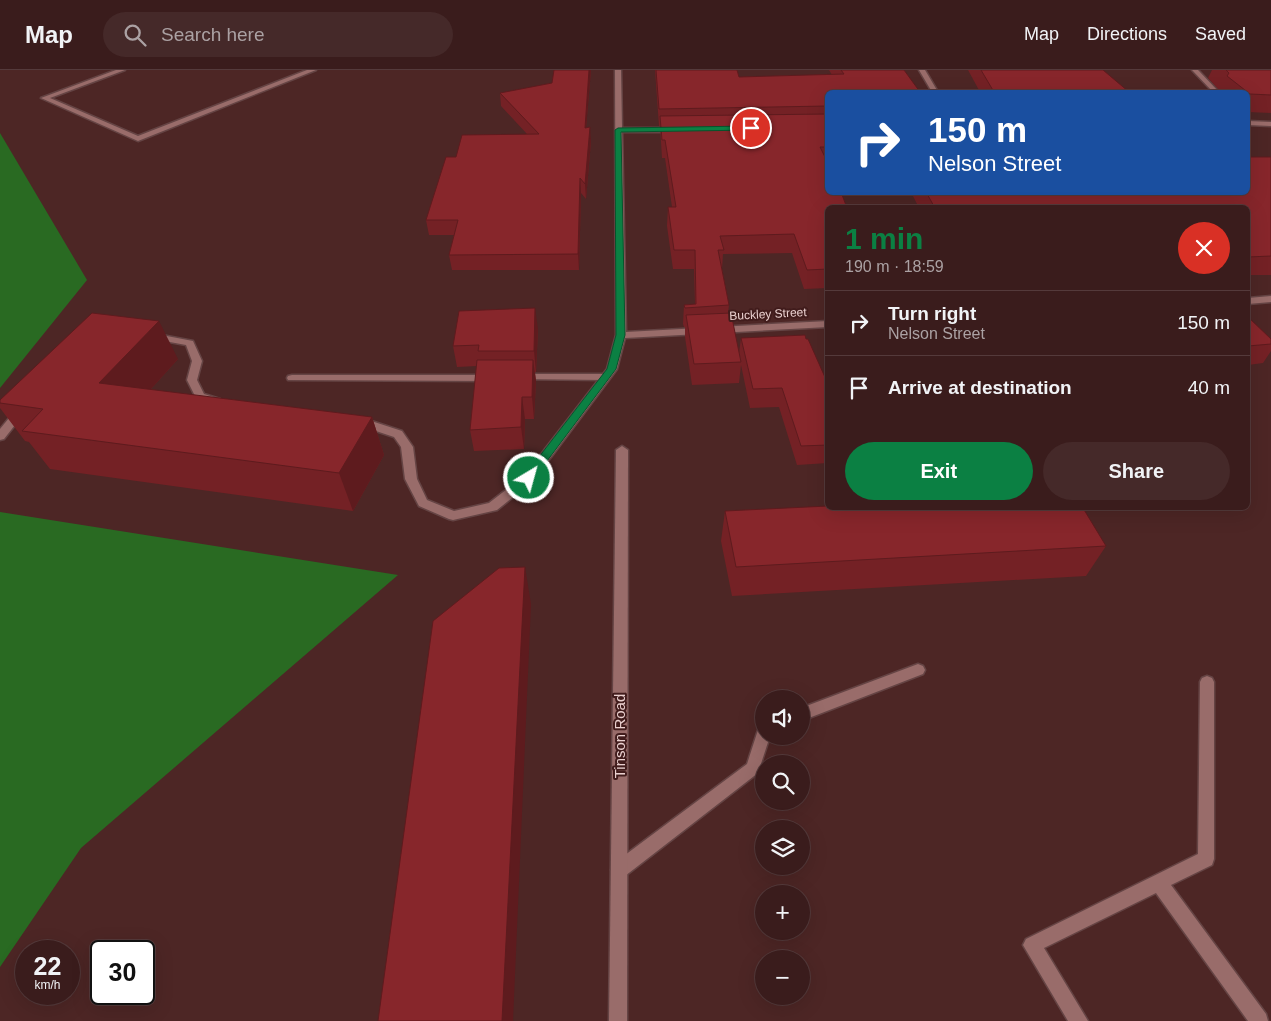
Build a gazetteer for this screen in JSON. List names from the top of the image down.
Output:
{
  "streets": {
    "street": ["Buckley Street", "Tinson Road"]
  },
  "page": {
    "header": "Map",
    "search": "Search here",
    "nav": ["Map", "Directions", "Saved"],
    "turn": ["150 m", "Nelson Street"],
    "heading": ["1 min", "190 m · 18:59"],
    "list": [
      {
        "name": "Turn right",
        "note": "Nelson Street",
        "value": "150 m"
      },
      {
        "name": "Arrive at destination",
        "value": "40 m"
      }
    ],
    "buttons": ["Exit", "Share"],
    "map_buttons": ["+", "−"],
    "speed": "22 km/h",
    "limit": "30"
  }
}
